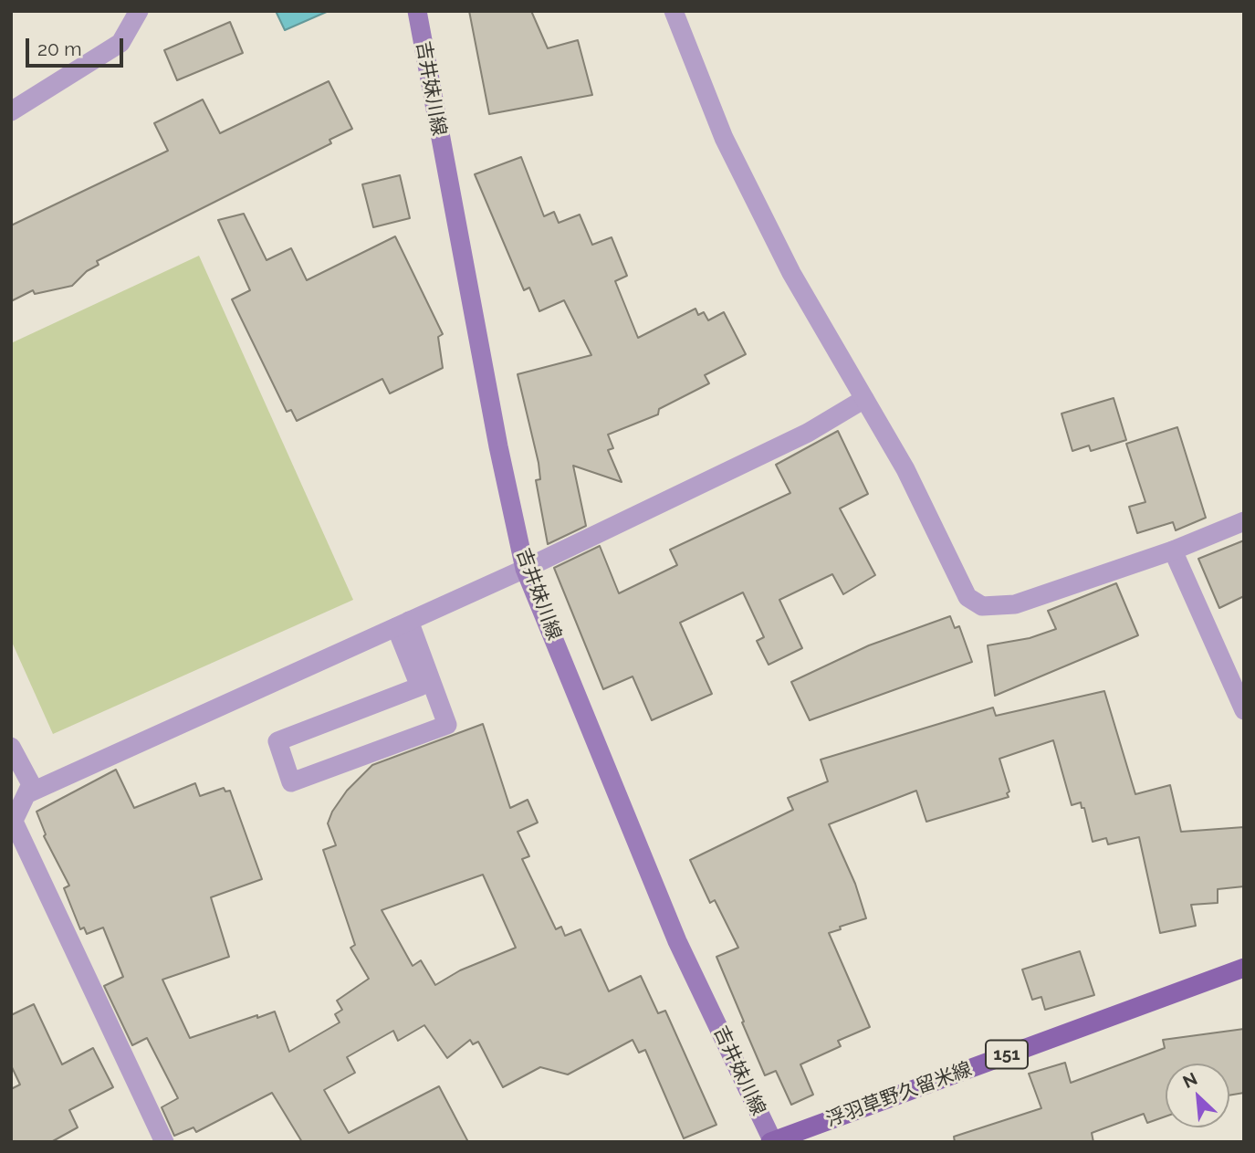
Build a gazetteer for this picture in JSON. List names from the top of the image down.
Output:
{
  "streets": {
    "main road": ["吉井妹川線", "151", "浮羽草野久留米線"]
  },
  "crossings": [
    ["吉井妹川線", "浮羽草野久留米線"]
  ],
  "scale_bar": "20 m",
  "north": "top left"
}
